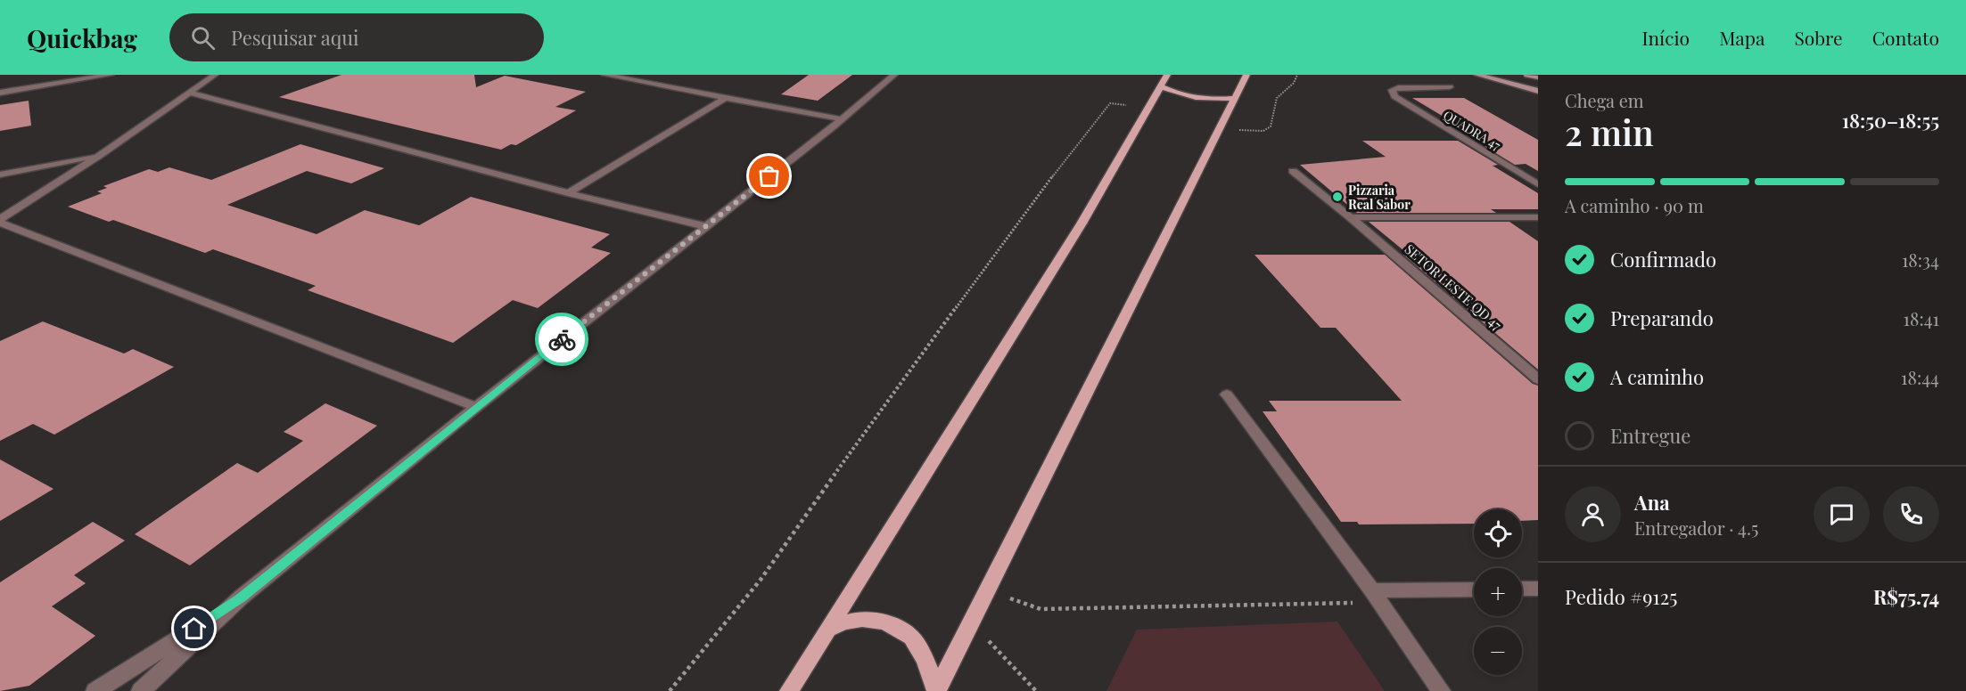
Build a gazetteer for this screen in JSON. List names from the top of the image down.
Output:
{
  "streets": {
    "street": ["QUADRA 47", "SETOR LESTE QD 47"]
  },
  "places": ["Pizzaria Real Sabor"],
  "page": {
    "header": "Quickbag",
    "search": "Pesquisar aqui",
    "nav": [
      "Início",
      "Mapa",
      "Sobre",
      "Contato"
    ],
    "heading": ["2 min", "Chega em", "18:50–18:55"],
    "panel": [
      "Ana",
      "Entregador · 4.5",
      "Pedido #9125",
      "R$75.74"
    ],
    "bar": "A caminho · 90 m",
    "list": [
      ["Confirmado", "18:34"],
      ["Preparando", "18:41"],
      ["A caminho", "18:44"],
      "Entregue"
    ],
    "map_buttons": ["+", "−"]
  }
}
